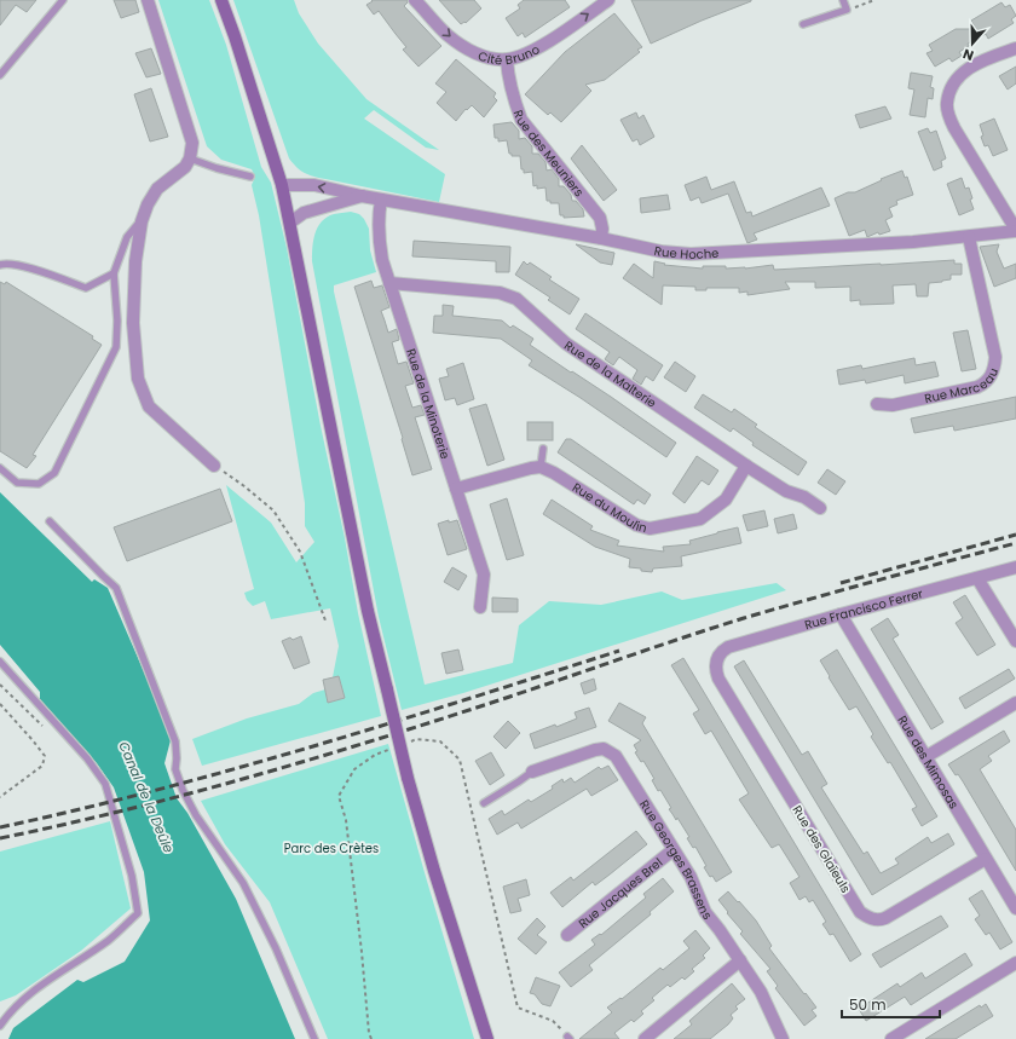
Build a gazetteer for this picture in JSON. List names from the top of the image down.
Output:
{
  "streets": {
    "street": [
      "Cité Bruno",
      "Rue des Meuniers",
      "Rue Hoche",
      "Rue de la Malterie",
      "Rue Marceau",
      "Rue de la Minoterie",
      "Rue du Moulin",
      "Rue Francisco Ferrer",
      "Rue des Mimosas",
      "Rue des Glaïeuls",
      "Rue Georges Brassens",
      "Rue Jacques Brel"
    ]
  },
  "crossings": [
    ["Cité Bruno", "Rue des Meuniers"],
    ["Rue des Meuniers", "Rue Hoche"],
    ["Rue Hoche", "Rue Marceau"],
    ["Rue Hoche", "Rue de la Minoterie"],
    ["Rue de la Malterie", "Rue de la Minoterie"],
    ["Rue de la Malterie", "Rue du Moulin"],
    ["Rue Francisco Ferrer", "Rue des Mimosas"],
    ["Rue Francisco Ferrer", "Rue des Glaïeuls"],
    ["Rue des Mimosas", "Rue des Glaïeuls"],
    ["Rue Georges Brassens", "Rue Jacques Brel"]
  ],
  "one_way": ["Cité Bruno"],
  "water": ["Canal de la Deûle"],
  "parks": ["Parc des Crètes"],
  "scale_bar": "50 m",
  "north": "bottom"
}
